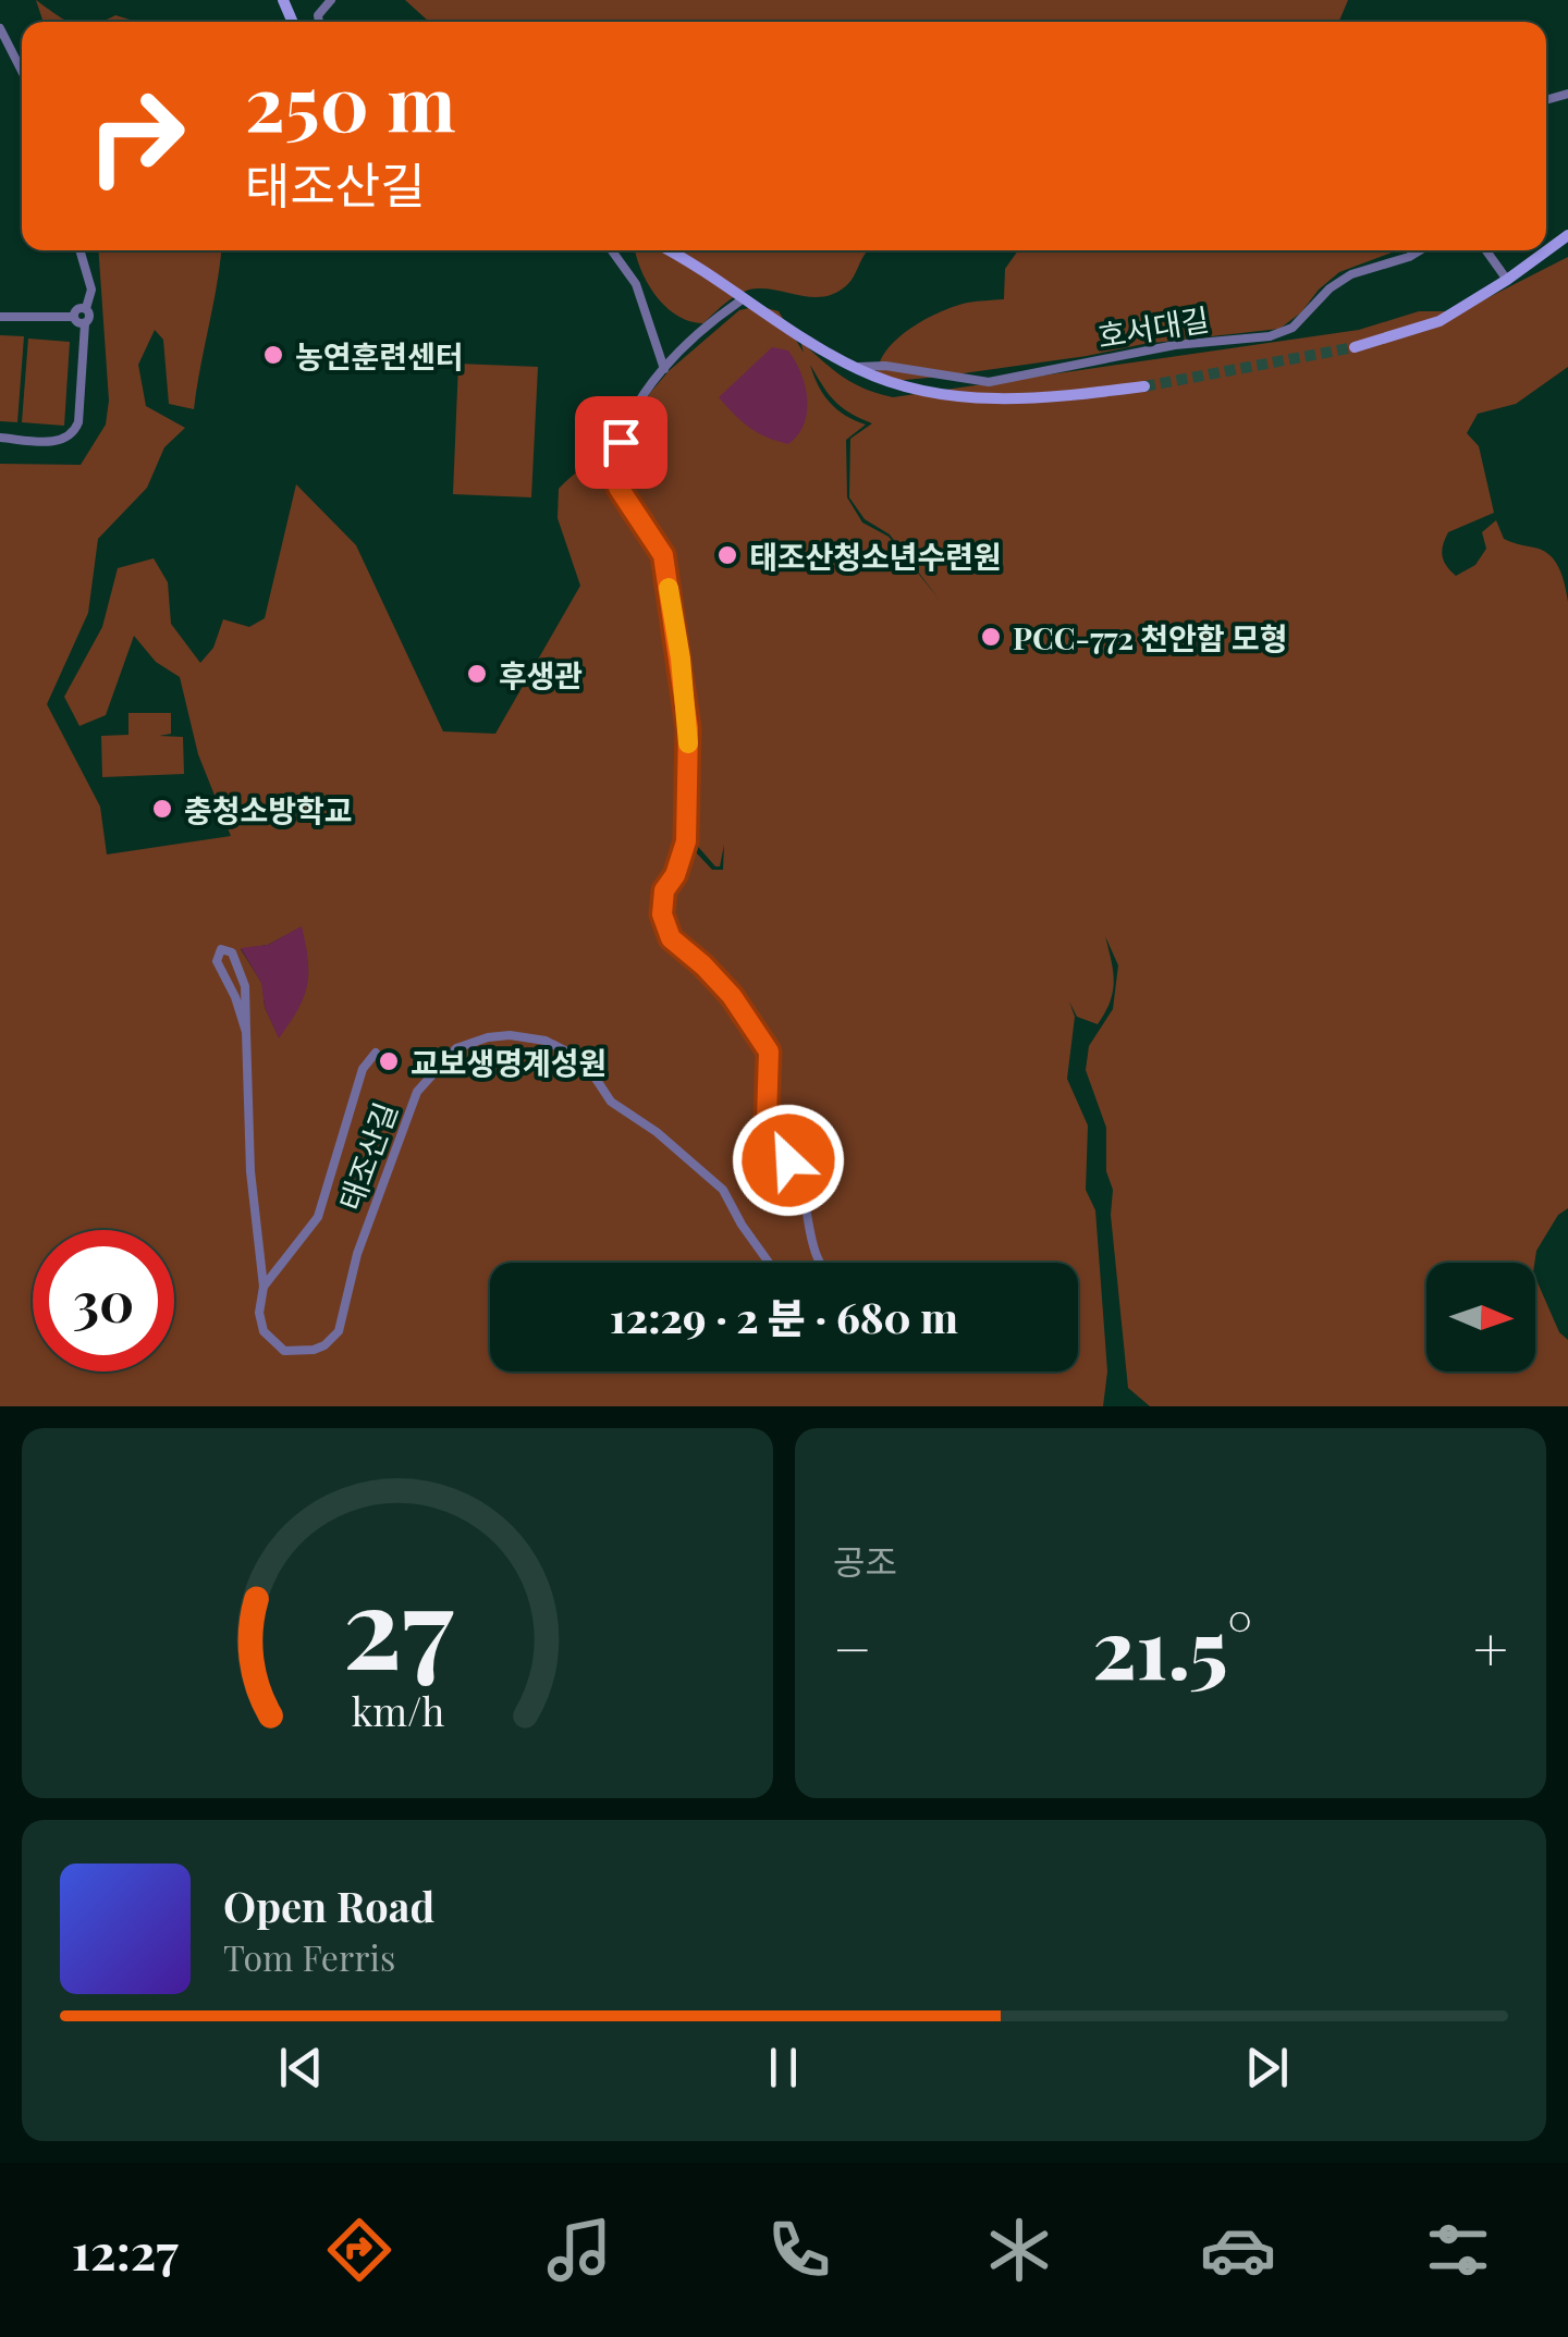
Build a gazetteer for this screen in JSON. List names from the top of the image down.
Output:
{
  "streets": {
    "street": ["호서대길", "태조산길"]
  },
  "places": [
    "농연훈련센터",
    "태조산청소년수련원",
    "PCC-772 천안함 모형",
    "후생관",
    "충청소방학교",
    "교보생명계성원"
  ],
  "north": "right",
  "page": {
    "turn": ["250 m", "태조산길"],
    "limit": "30",
    "trip": "12:29 · 2 분 · 680 m",
    "tile": "공조",
    "heat": ["−", "21.5°", "+"],
    "song": ["Open Road", "Tom Ferris"],
    "tabs": "12:27",
    "gauge": ["27", "km/h"]
  }
}
